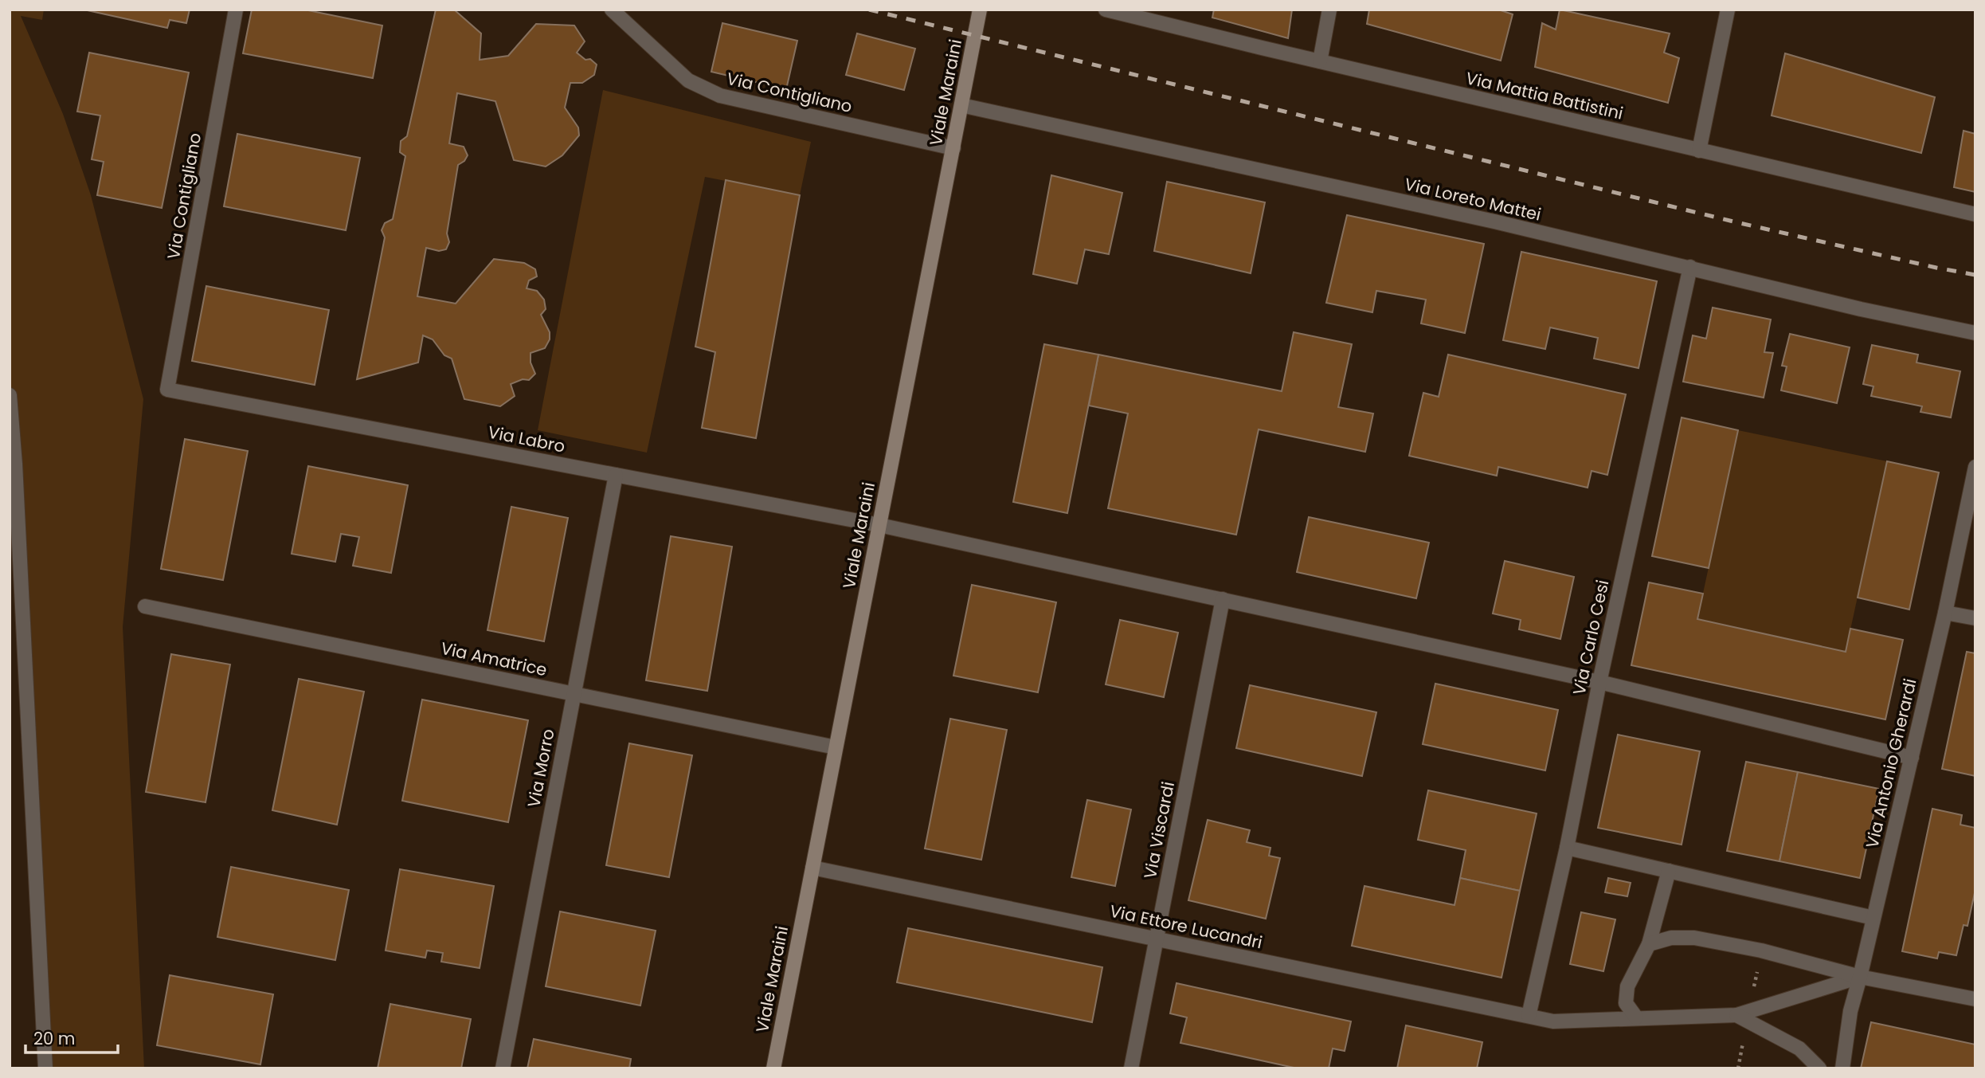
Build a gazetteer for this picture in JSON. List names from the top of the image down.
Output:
{
  "streets": {
    "main road": ["Viale Maraini"],
    "street": [
      "Via Contigliano",
      "Via Mattia Battistini",
      "Via Loreto Mattei",
      "Via Labro",
      "Via Carlo Cesi",
      "Via Amatrice",
      "Via Antonio Gherardi",
      "Via Morro",
      "Via Viscardi",
      "Via Ettore Lucandri"
    ]
  },
  "crossings": [
    ["Via Contigliano", "Viale Maraini"],
    ["Via Contigliano", "Via Labro"],
    ["Viale Maraini", "Via Loreto Mattei"],
    ["Viale Maraini", "Via Labro"],
    ["Viale Maraini", "Via Amatrice"],
    ["Viale Maraini", "Via Ettore Lucandri"],
    ["Via Loreto Mattei", "Via Carlo Cesi"],
    ["Via Labro", "Via Carlo Cesi"],
    ["Via Labro", "Via Antonio Gherardi"],
    ["Via Labro", "Via Morro"],
    ["Via Labro", "Via Viscardi"],
    ["Via Carlo Cesi", "Via Ettore Lucandri"],
    ["Via Amatrice", "Via Morro"],
    ["Via Viscardi", "Via Ettore Lucandri"]
  ],
  "scale_bar": "20 m"
}
